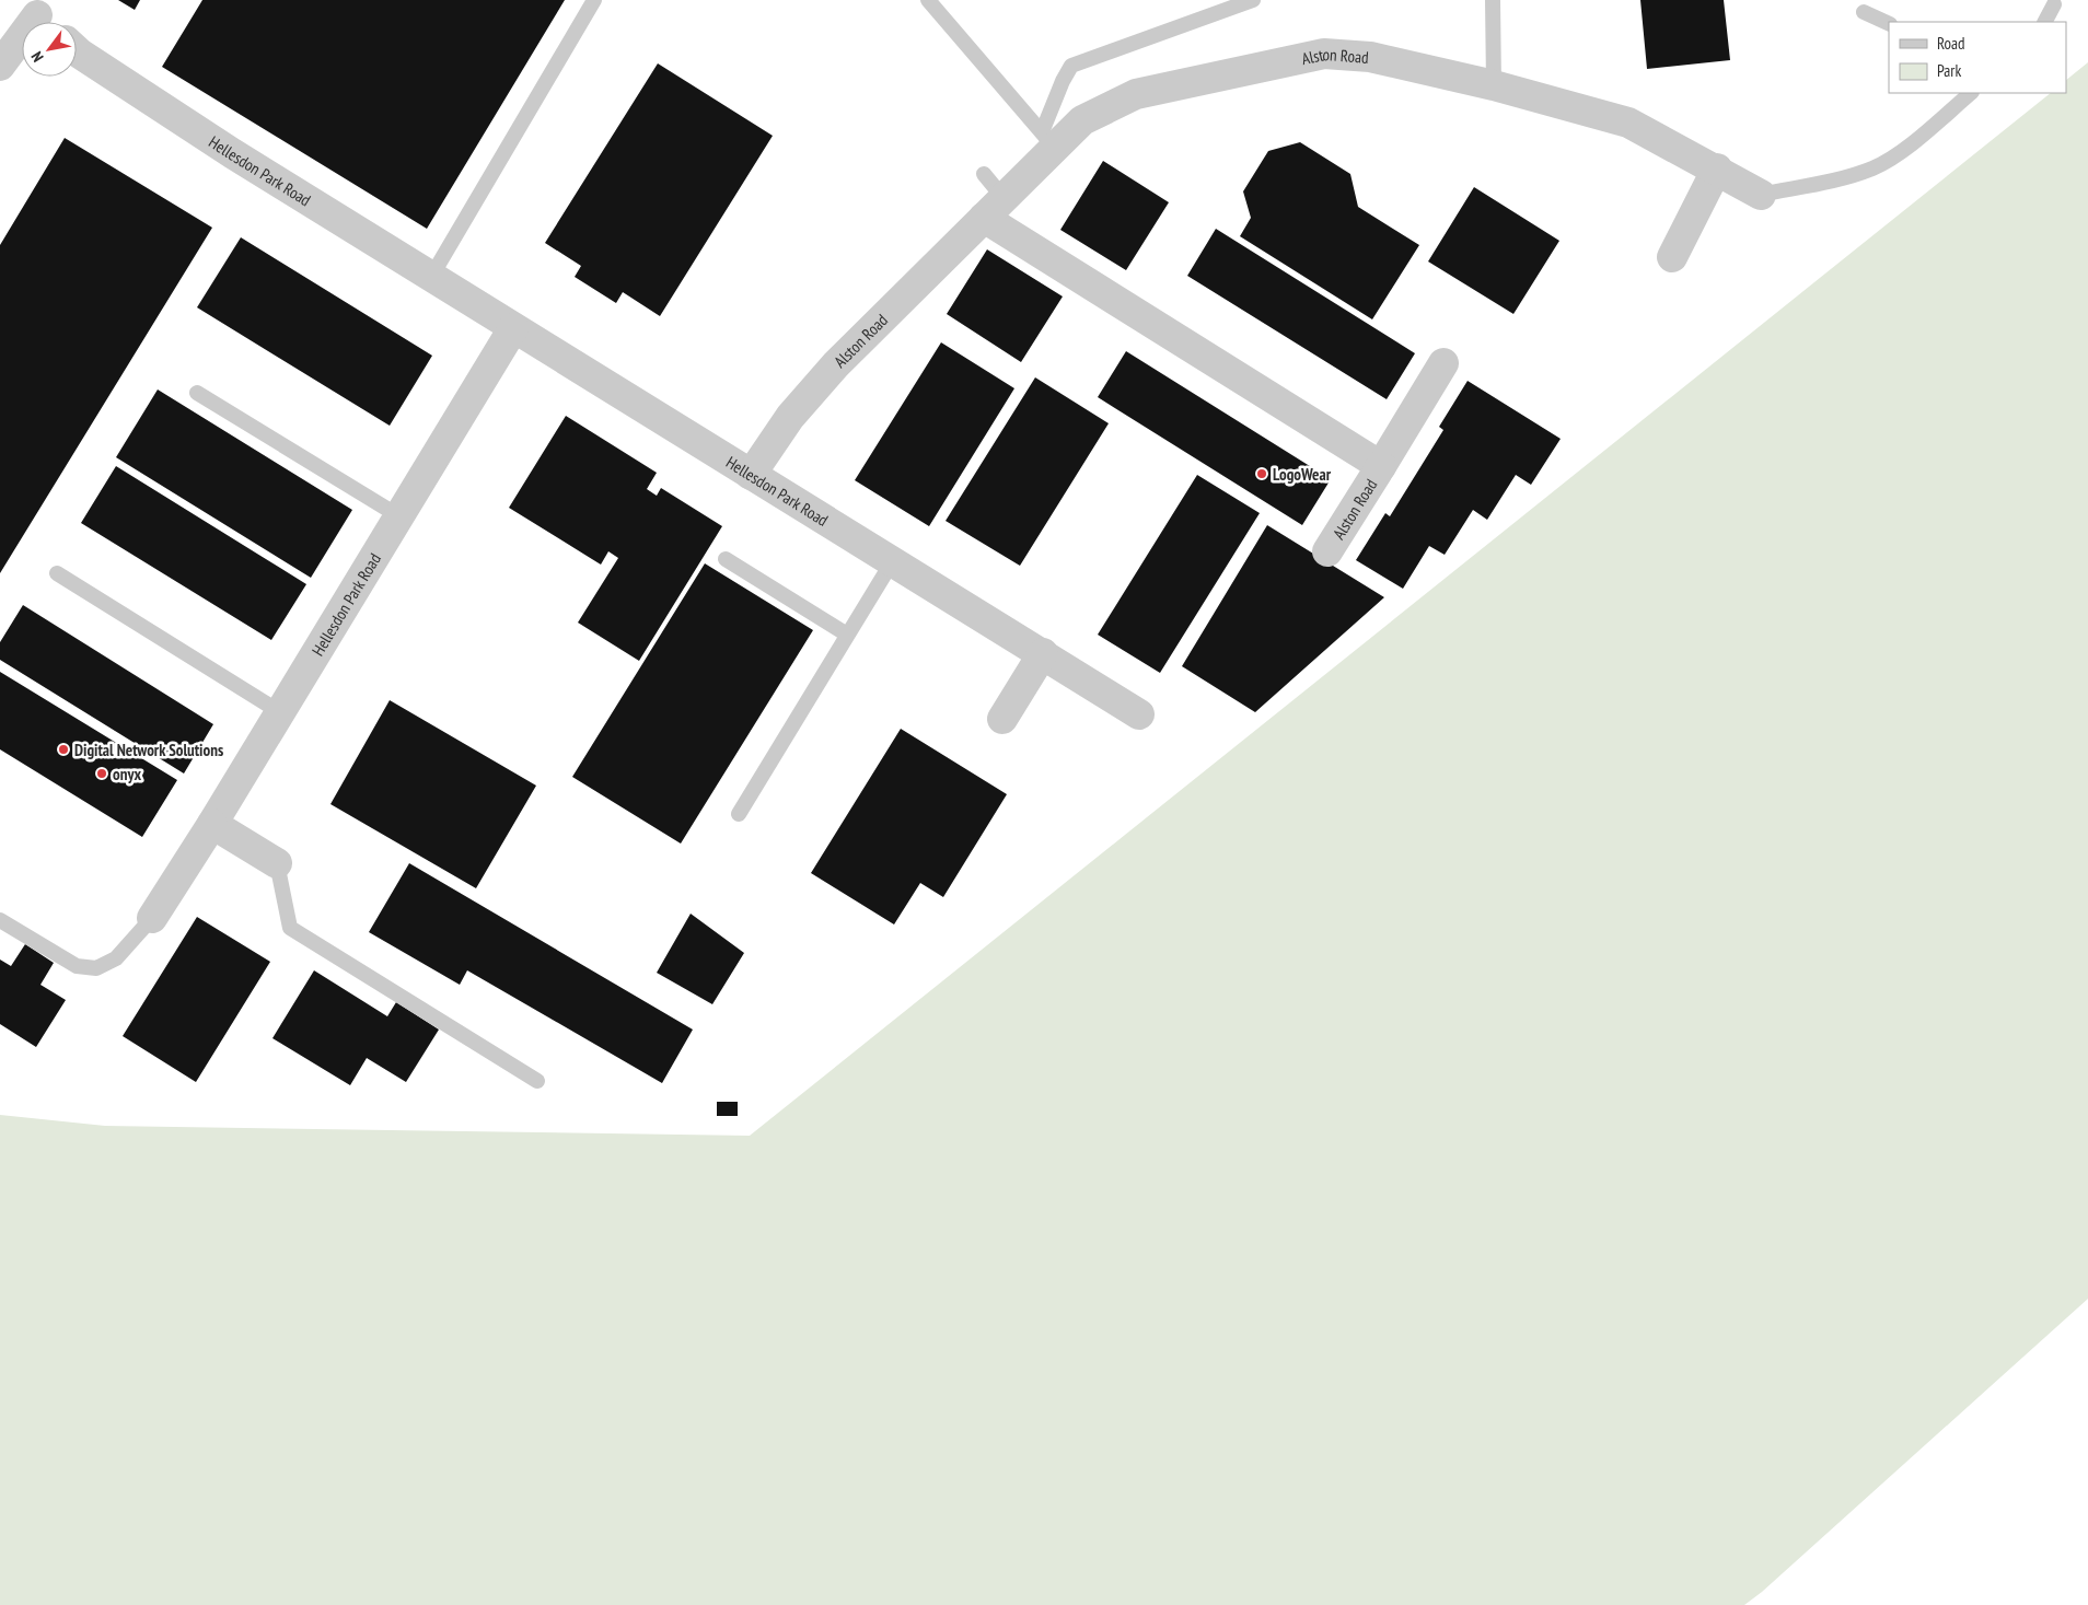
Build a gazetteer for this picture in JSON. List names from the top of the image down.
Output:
{
  "streets": {
    "street": ["Alston Road", "Hellesdon Park Road"]
  },
  "crossings": [
    ["Alston Road", "Hellesdon Park Road"]
  ],
  "places": ["LogoWear", "Digital Network Solutions", "onyx"],
  "legend": ["Road", "Park"],
  "north": "bottom left"
}
